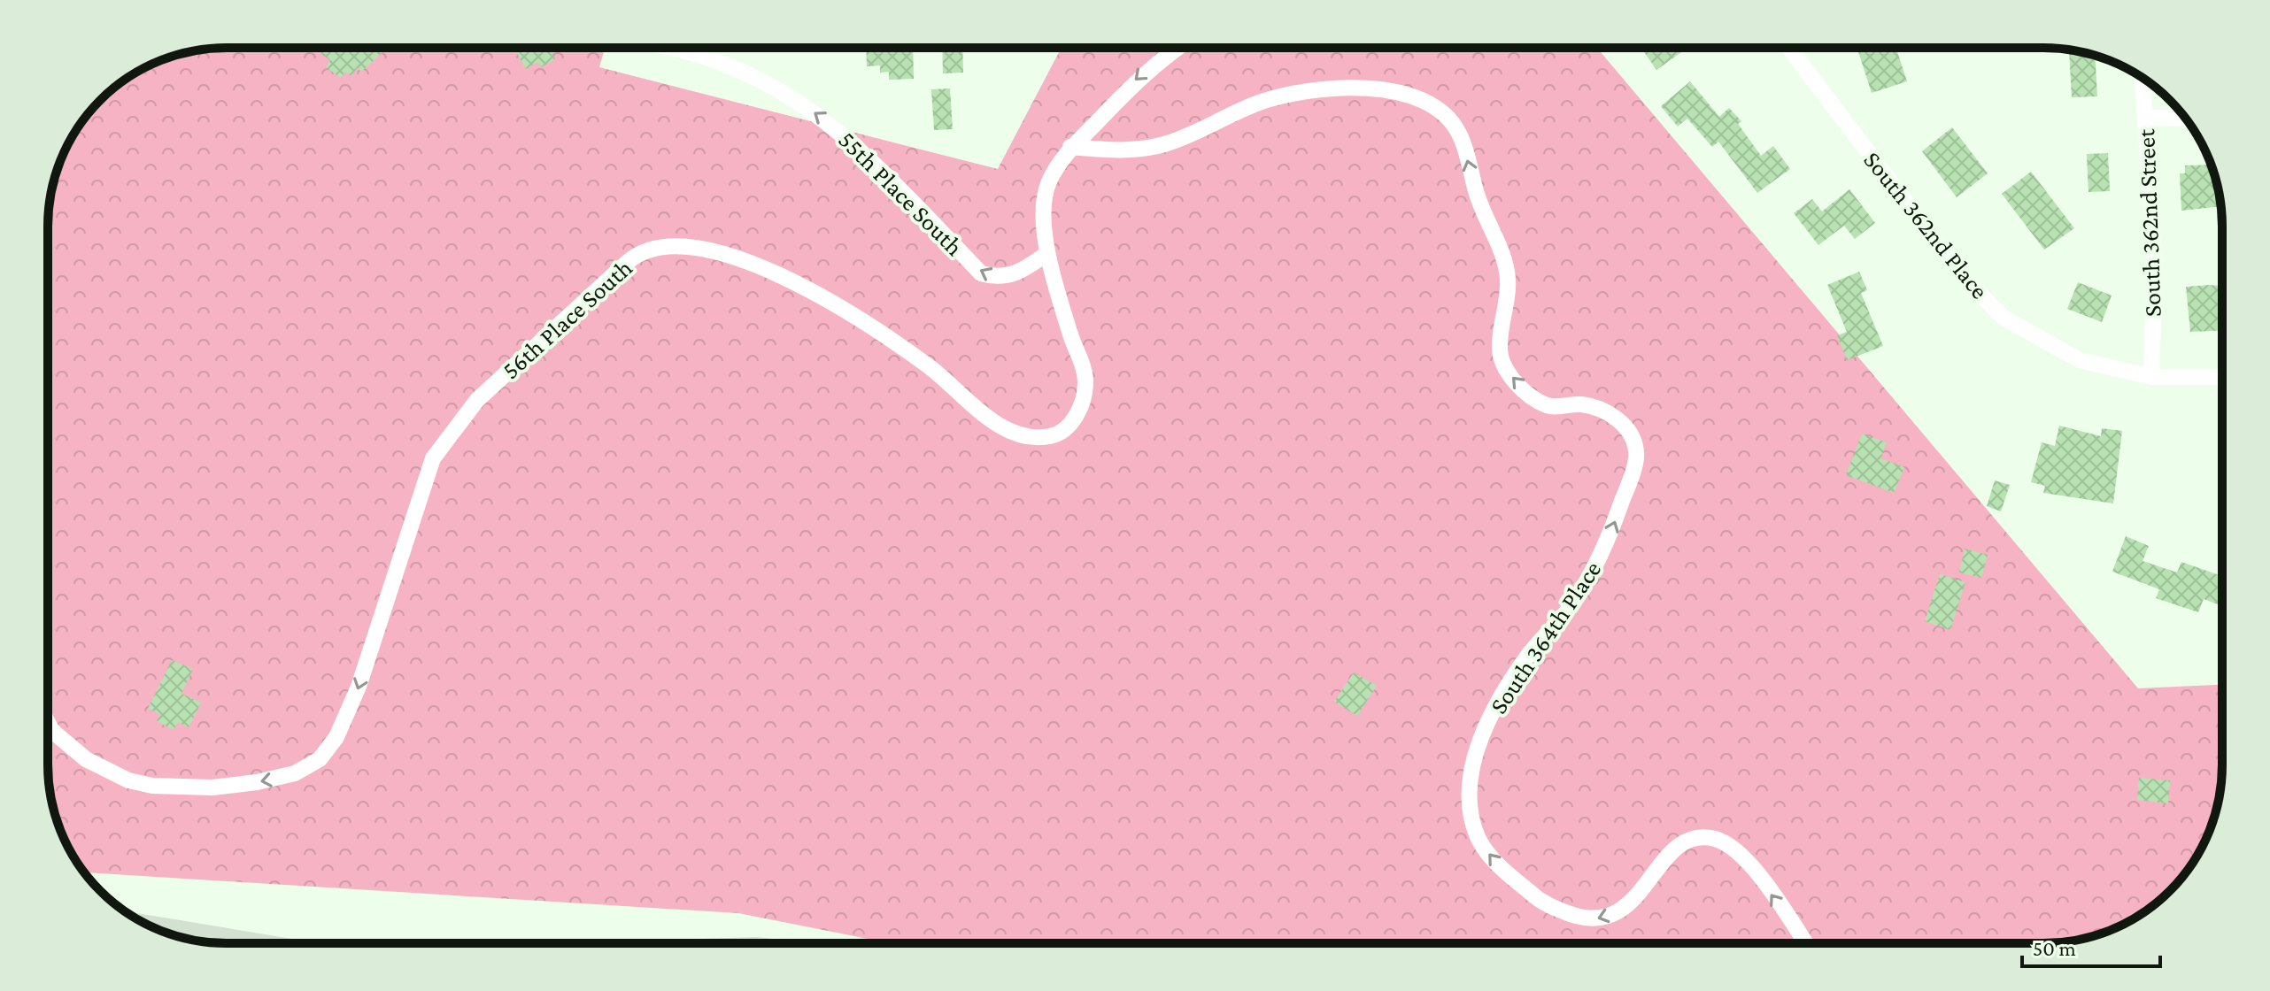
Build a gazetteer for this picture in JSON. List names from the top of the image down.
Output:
{
  "streets": {
    "street": [
      "55th Place South",
      "South 362nd Street",
      "South 362nd Place",
      "56th Place South",
      "South 364th Place"
    ]
  },
  "crossings": [
    ["55th Place South", "56th Place South"],
    ["South 362nd Street", "South 362nd Place"],
    ["56th Place South", "South 364th Place"]
  ],
  "one_way": ["55th Place South"],
  "scale_bar": "50 m"
}
